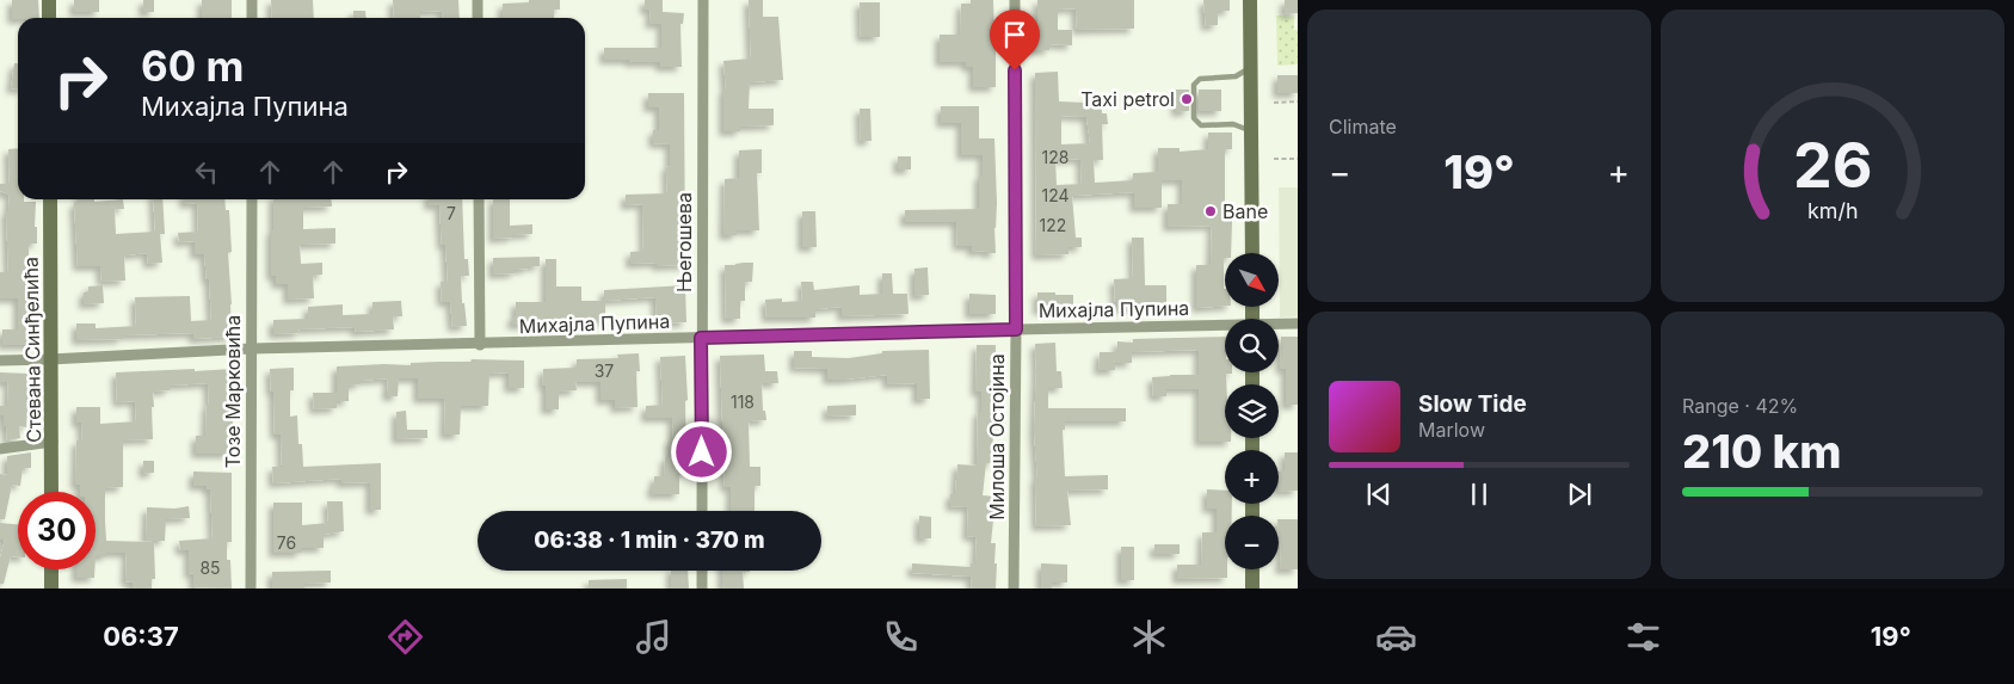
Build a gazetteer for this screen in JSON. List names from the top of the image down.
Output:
{
  "streets": {
    "main road": ["Стевана Синђелића"],
    "street": [
      "Његошева",
      "Михајла Пупина",
      "Тозе Марковића",
      "Милоша Остојина"
    ]
  },
  "crossings": [
    ["Његошева", "Михајла Пупина"],
    ["Михајла Пупина", "Стевана Синђелића"],
    ["Михајла Пупина", "Тозе Марковића"],
    ["Михајла Пупина", "Милоша Остојина"]
  ],
  "places": ["Taxi petrol", "Bane"],
  "house_numbers": [
    "128",
    "124",
    "7",
    "122",
    "37",
    "118",
    "76",
    "85"
  ],
  "north": "bottom right",
  "page": {
    "tile": [
      "Climate",
      ["Range · 42%", "210 km"]
    ],
    "turn": ["60 m", "Михајла Пупина"],
    "heat": ["−", "19°", "+"],
    "map_buttons": ["+", "−"],
    "song": ["Slow Tide", "Marlow"],
    "limit": "30",
    "trip": "06:38 · 1 min · 370 m",
    "tabs": ["06:37", "19°"],
    "gauge": ["26", "km/h"]
  }
}
